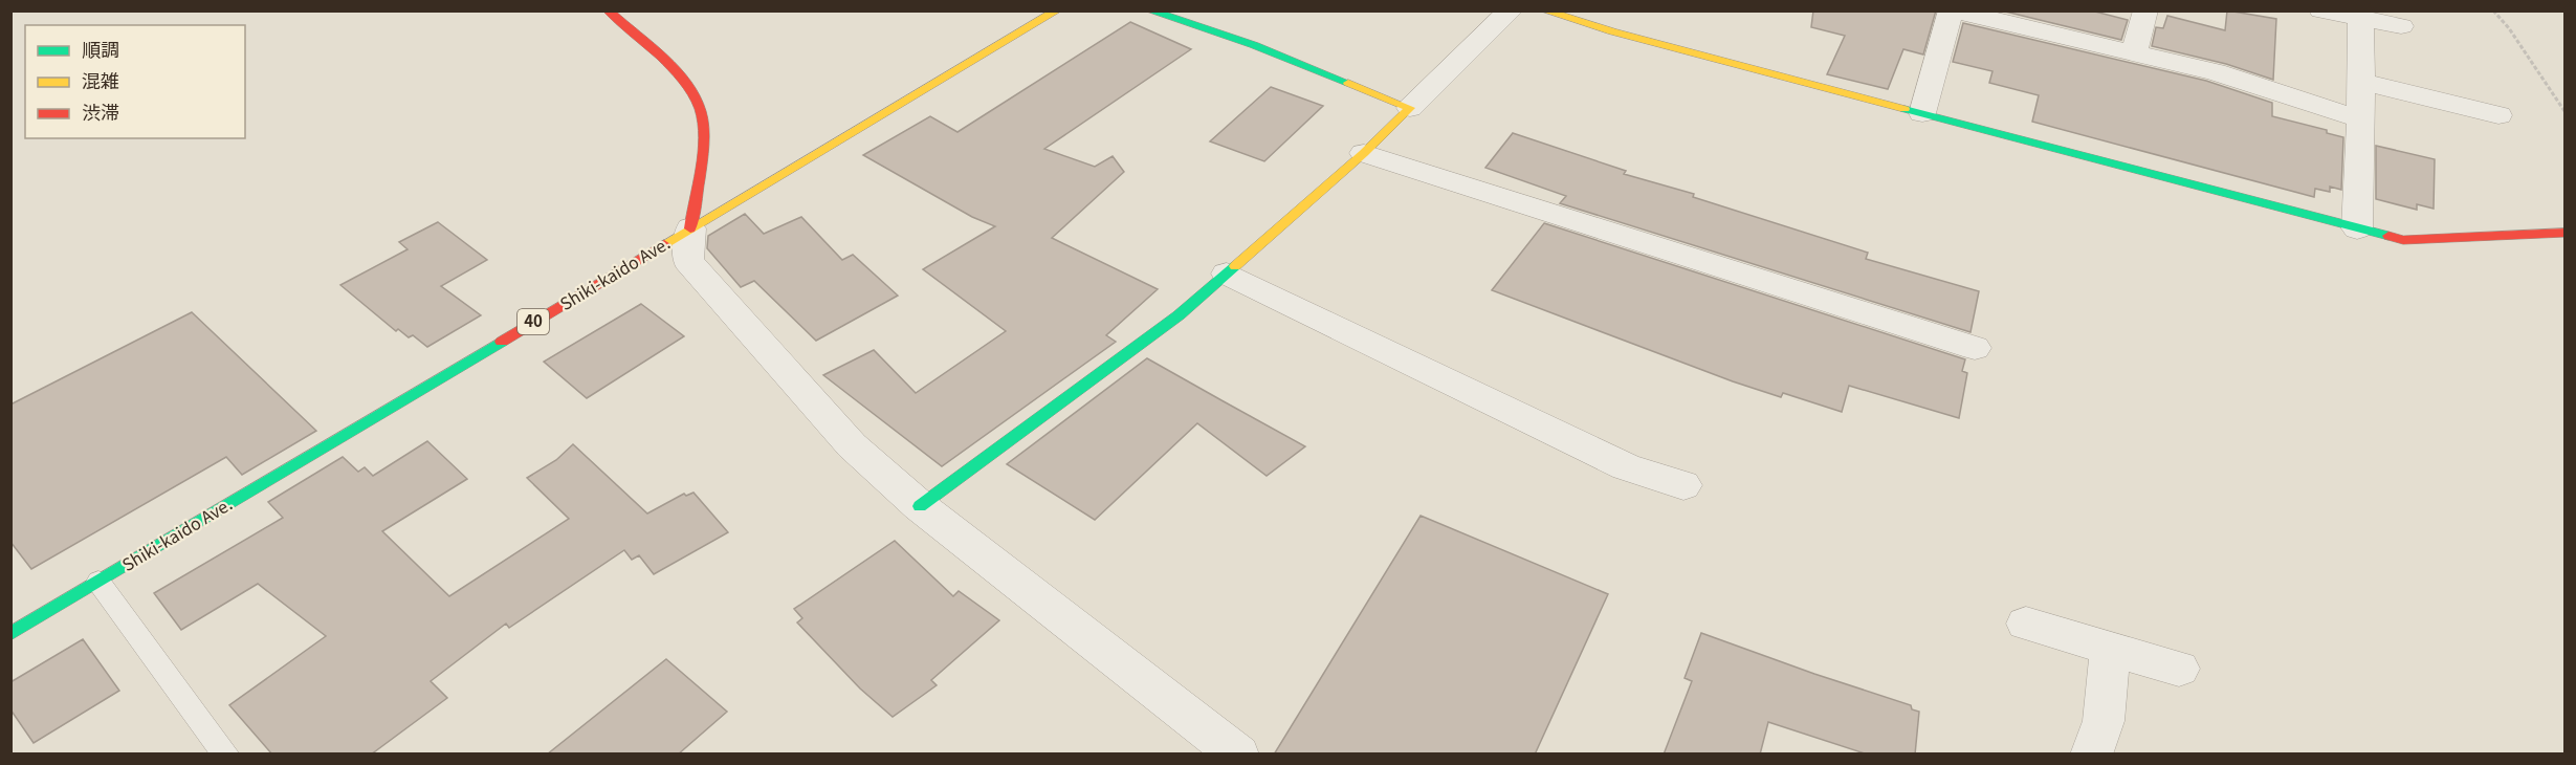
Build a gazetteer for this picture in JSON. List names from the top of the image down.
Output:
{
  "streets": {
    "street": ["Shiki-kaido Ave.", "40"]
  },
  "legend": ["順調", "混雑", "渋滞"]
}
